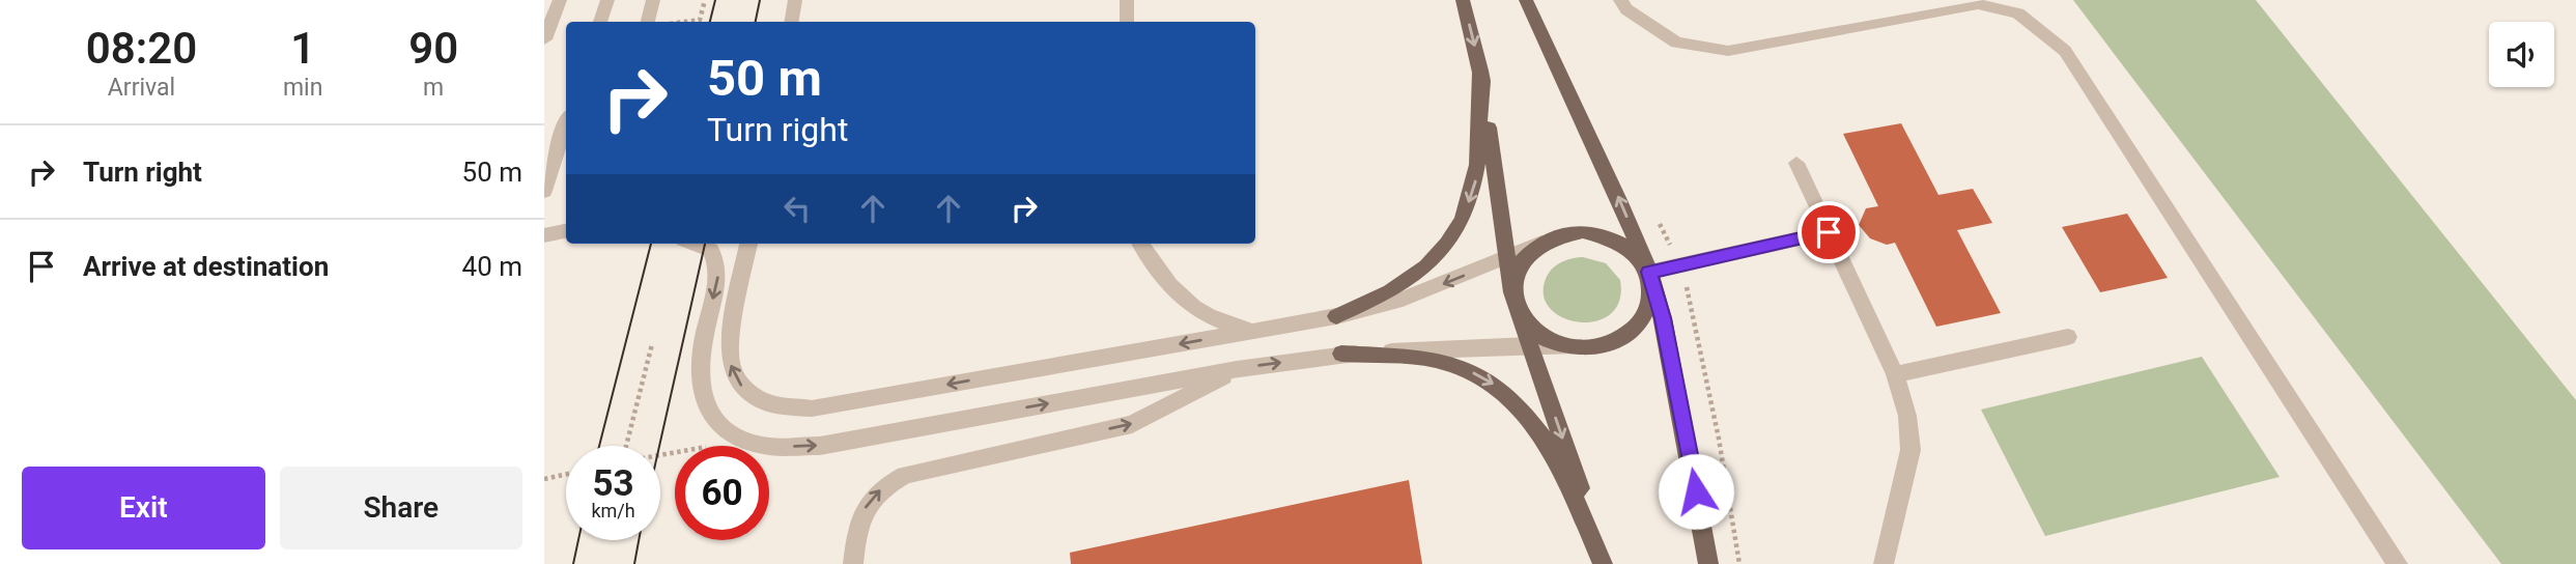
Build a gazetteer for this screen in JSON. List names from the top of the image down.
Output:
{
  "page": {
    "eta": [
      "08:20",
      "Arrival",
      "1",
      "min",
      "90",
      "m"
    ],
    "turn": ["50 m", "Turn right"],
    "list": [
      {
        "name": "Turn right",
        "value": "50 m"
      },
      {
        "name": "Arrive at destination",
        "value": "40 m"
      }
    ],
    "speed": "53 km/h",
    "limit": "60",
    "buttons": ["Exit", "Share"]
  }
}
